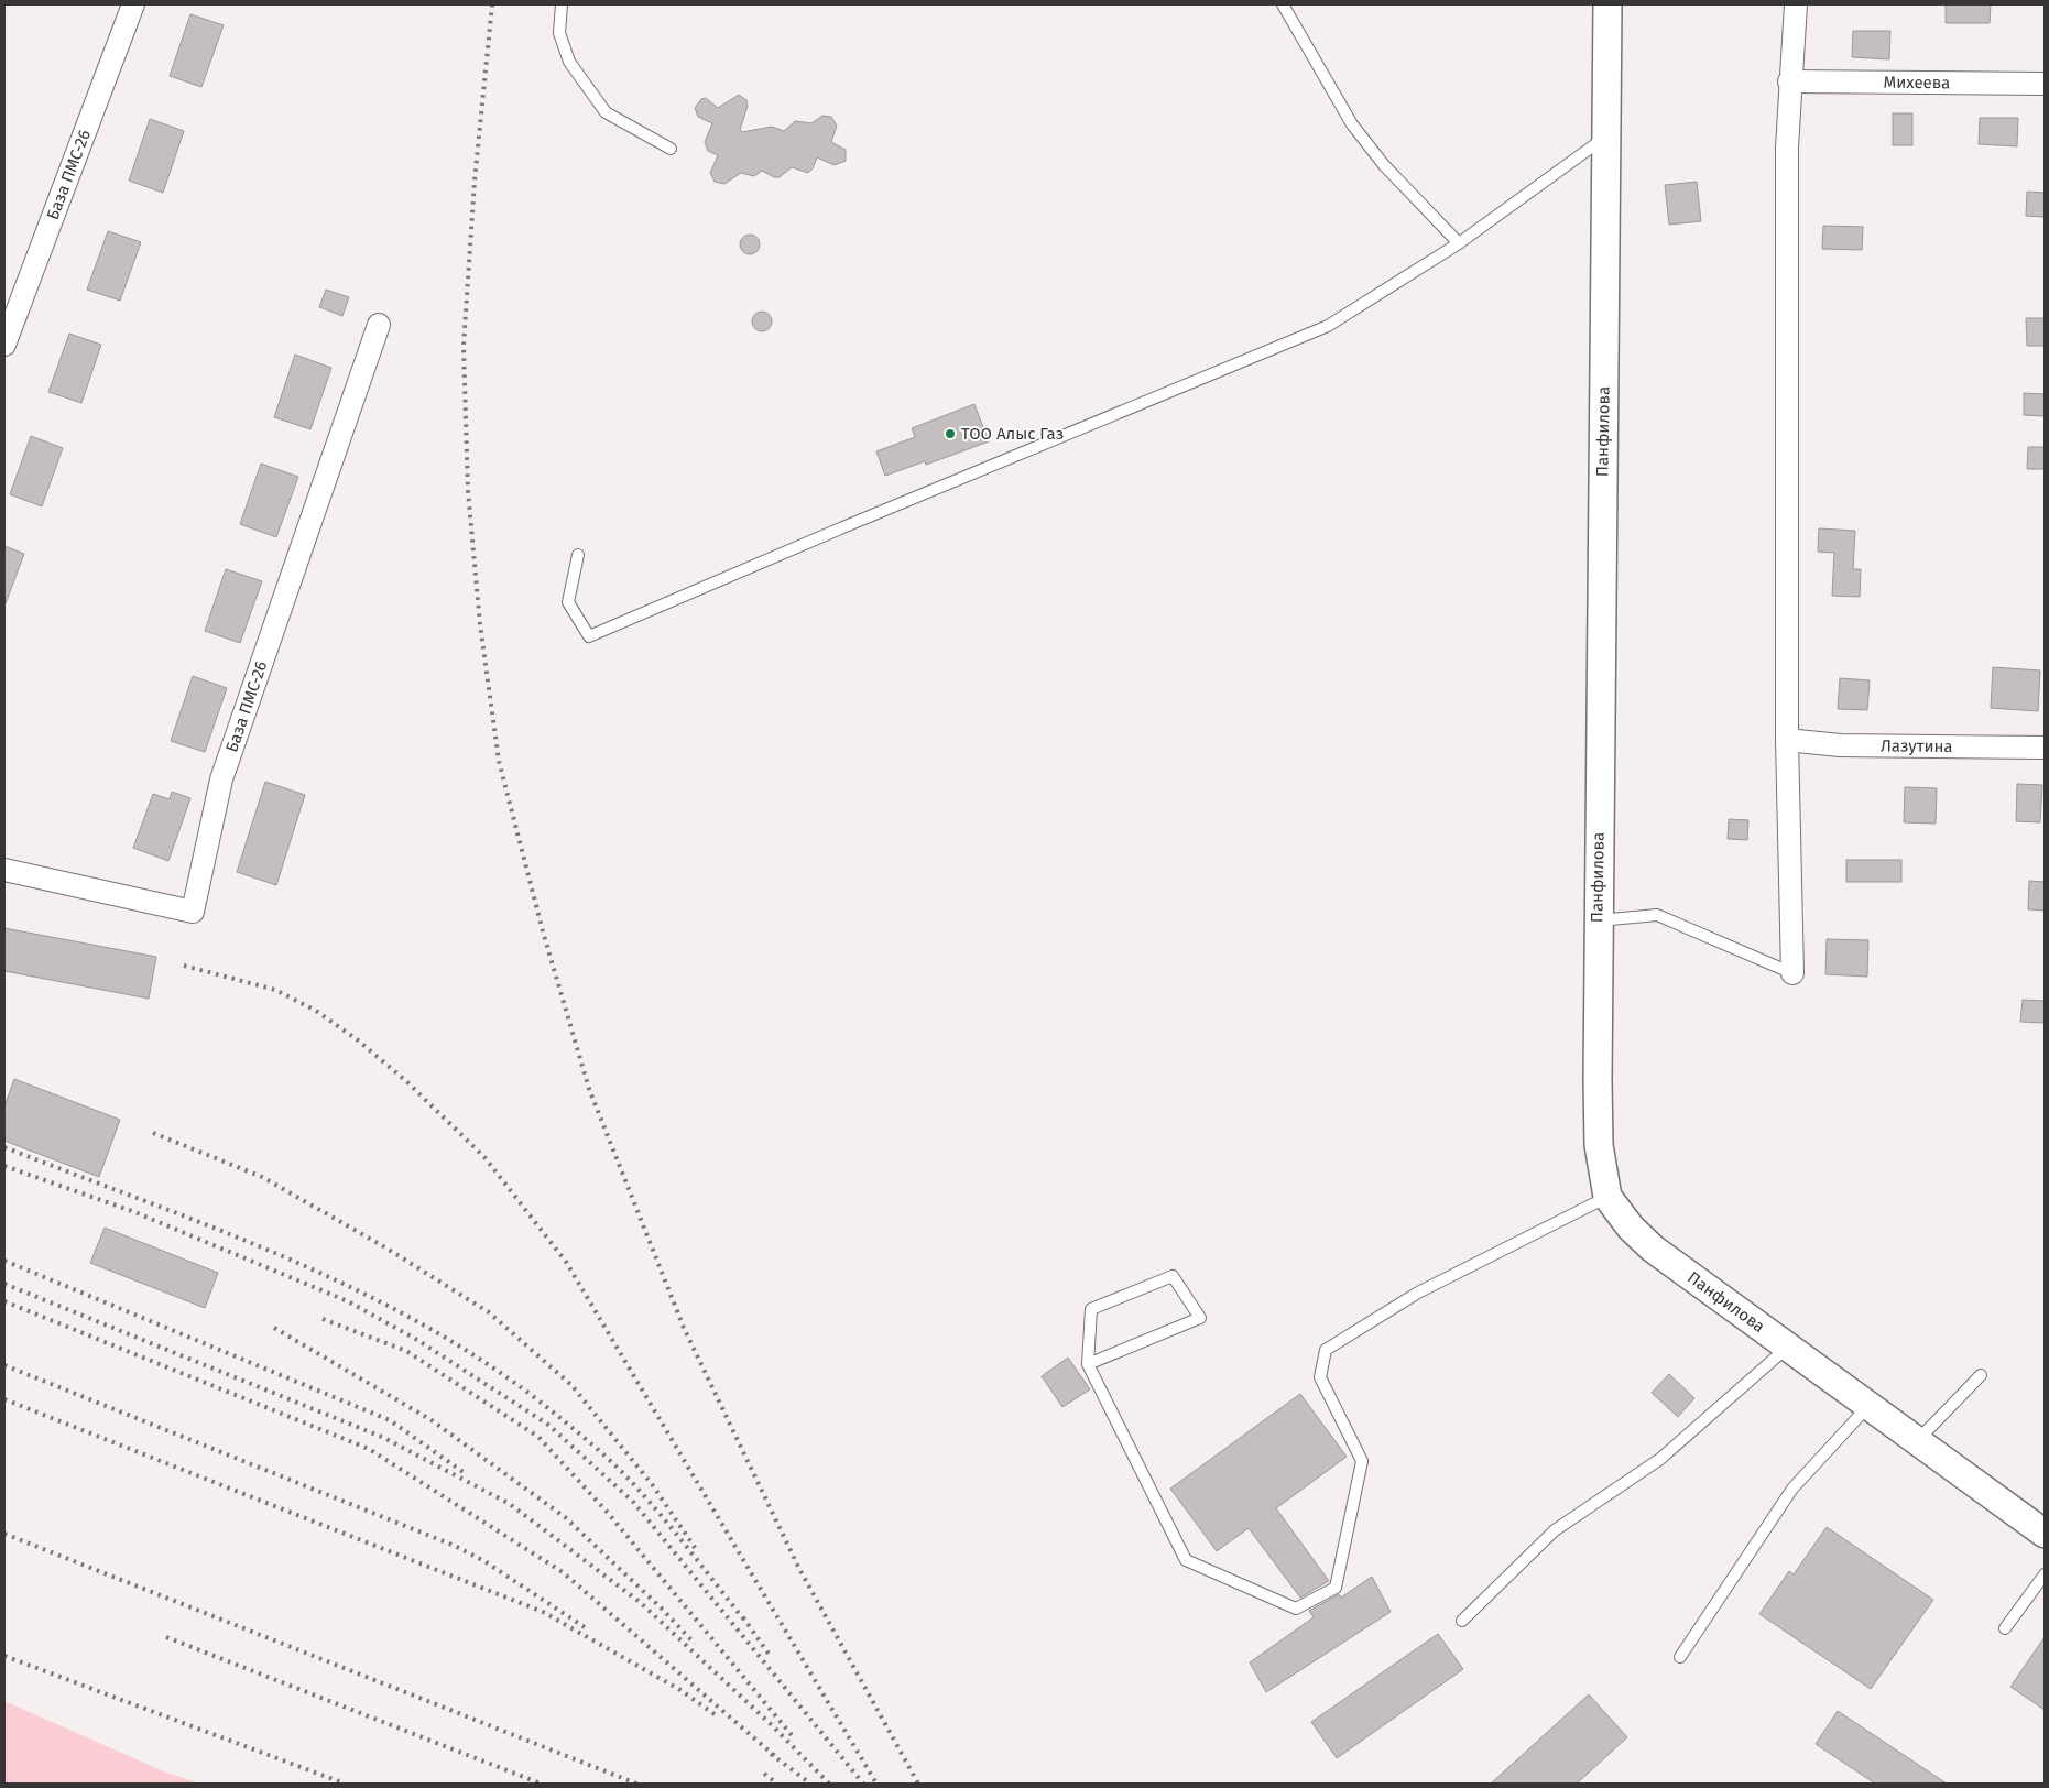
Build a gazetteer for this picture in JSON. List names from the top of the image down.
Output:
{
  "streets": {
    "street": [
      "Михеева",
      "База ПМС-26",
      "Панфилова",
      "Лазутина"
    ]
  },
  "places": ["ТОО Алыс Газ"]
}
